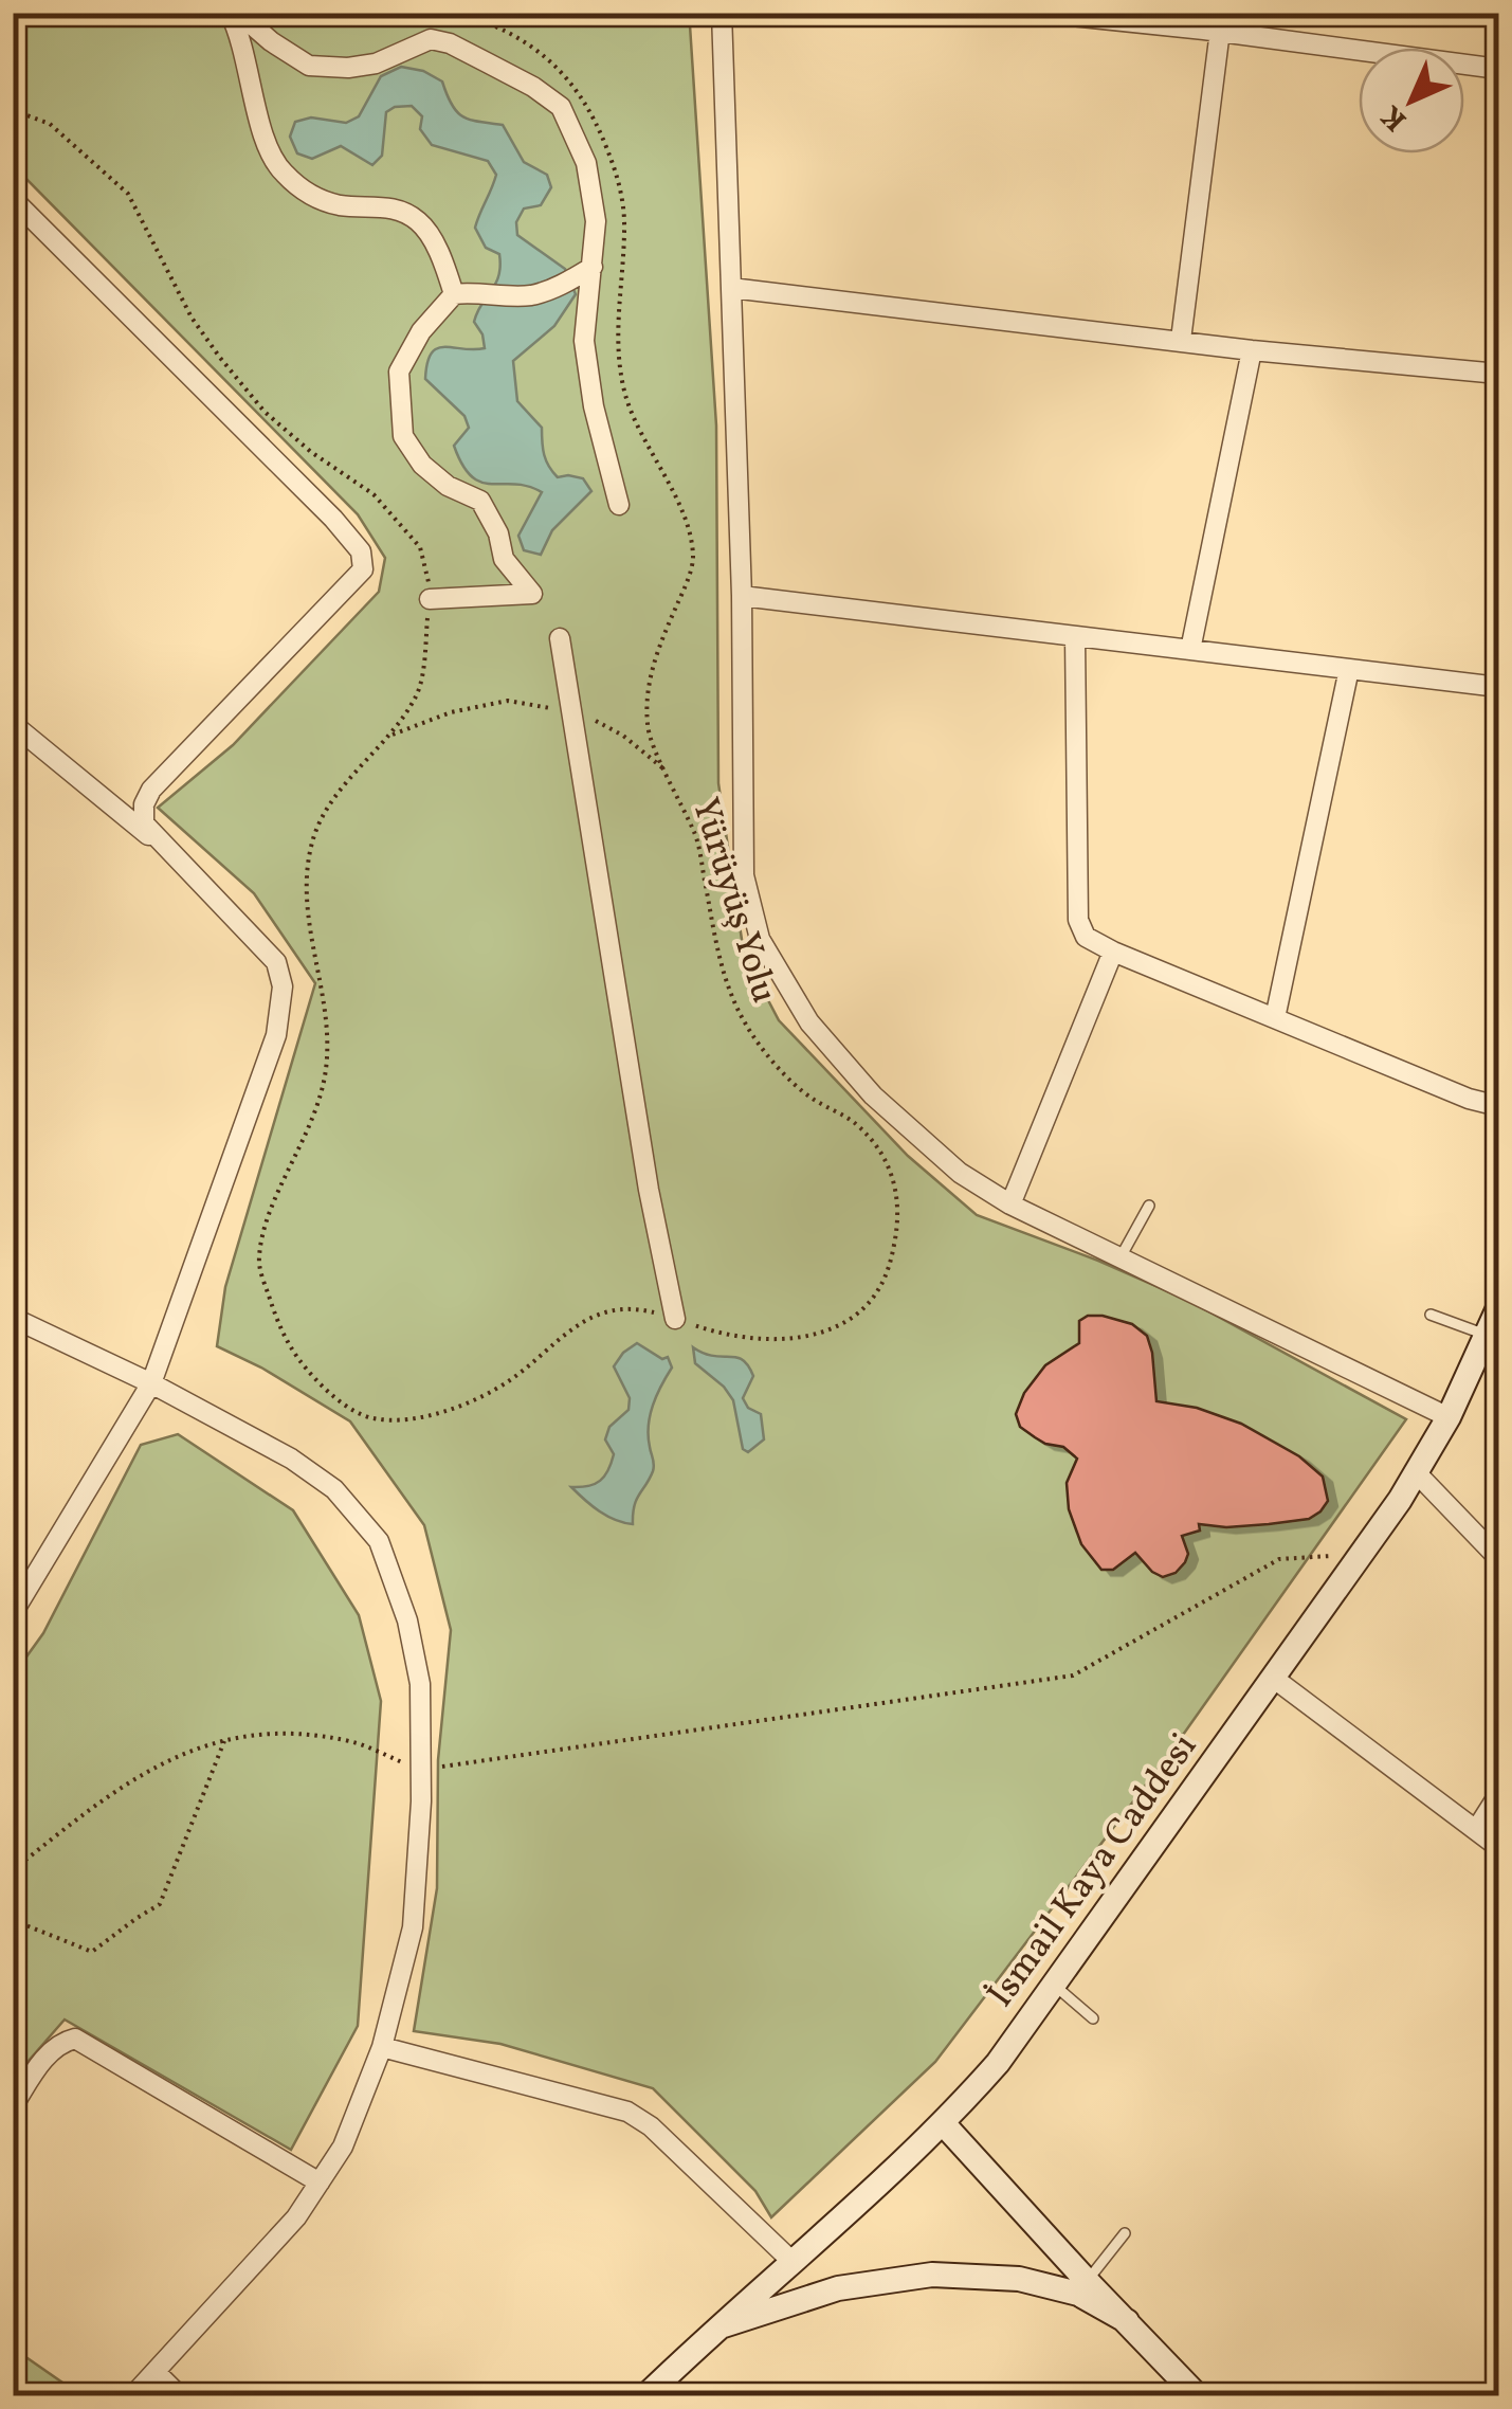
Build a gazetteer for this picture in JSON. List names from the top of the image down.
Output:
{
  "streets": {
    "street": ["İsmail Kaya Caddesi"],
    "path": ["Yürüyüş Yolu"]
  },
  "north": "bottom left"
}
